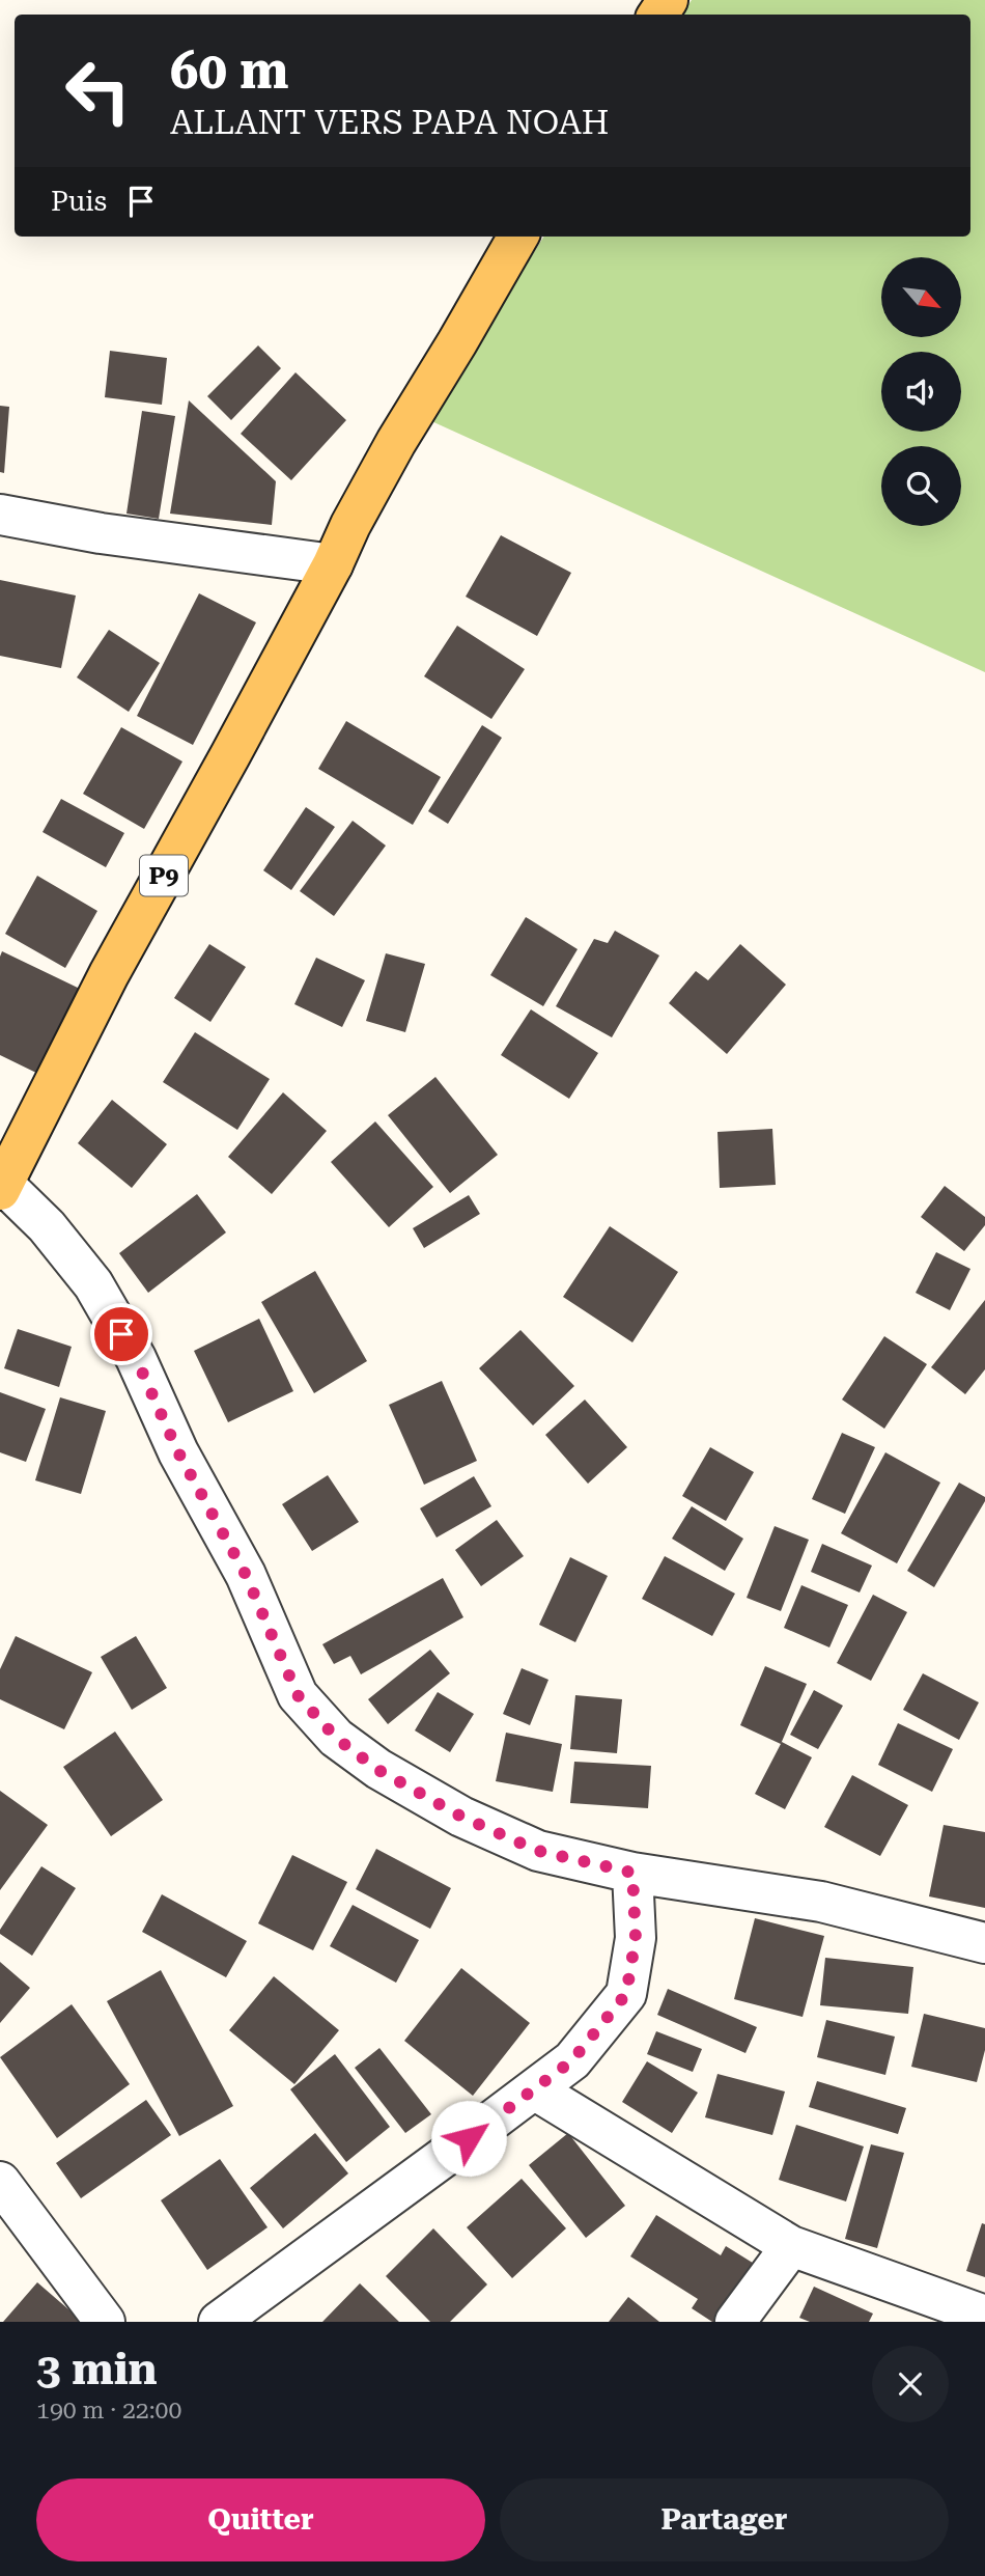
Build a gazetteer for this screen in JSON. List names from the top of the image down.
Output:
{
  "streets": {
    "main road": ["P9"]
  },
  "north": "bottom right",
  "page": {
    "turn": ["60 m", "ALLANT VERS PAPA NOAH"],
    "then": "Puis",
    "heading": ["3 min", "190 m · 22:00"],
    "buttons": ["Quitter", "Partager"]
  }
}
